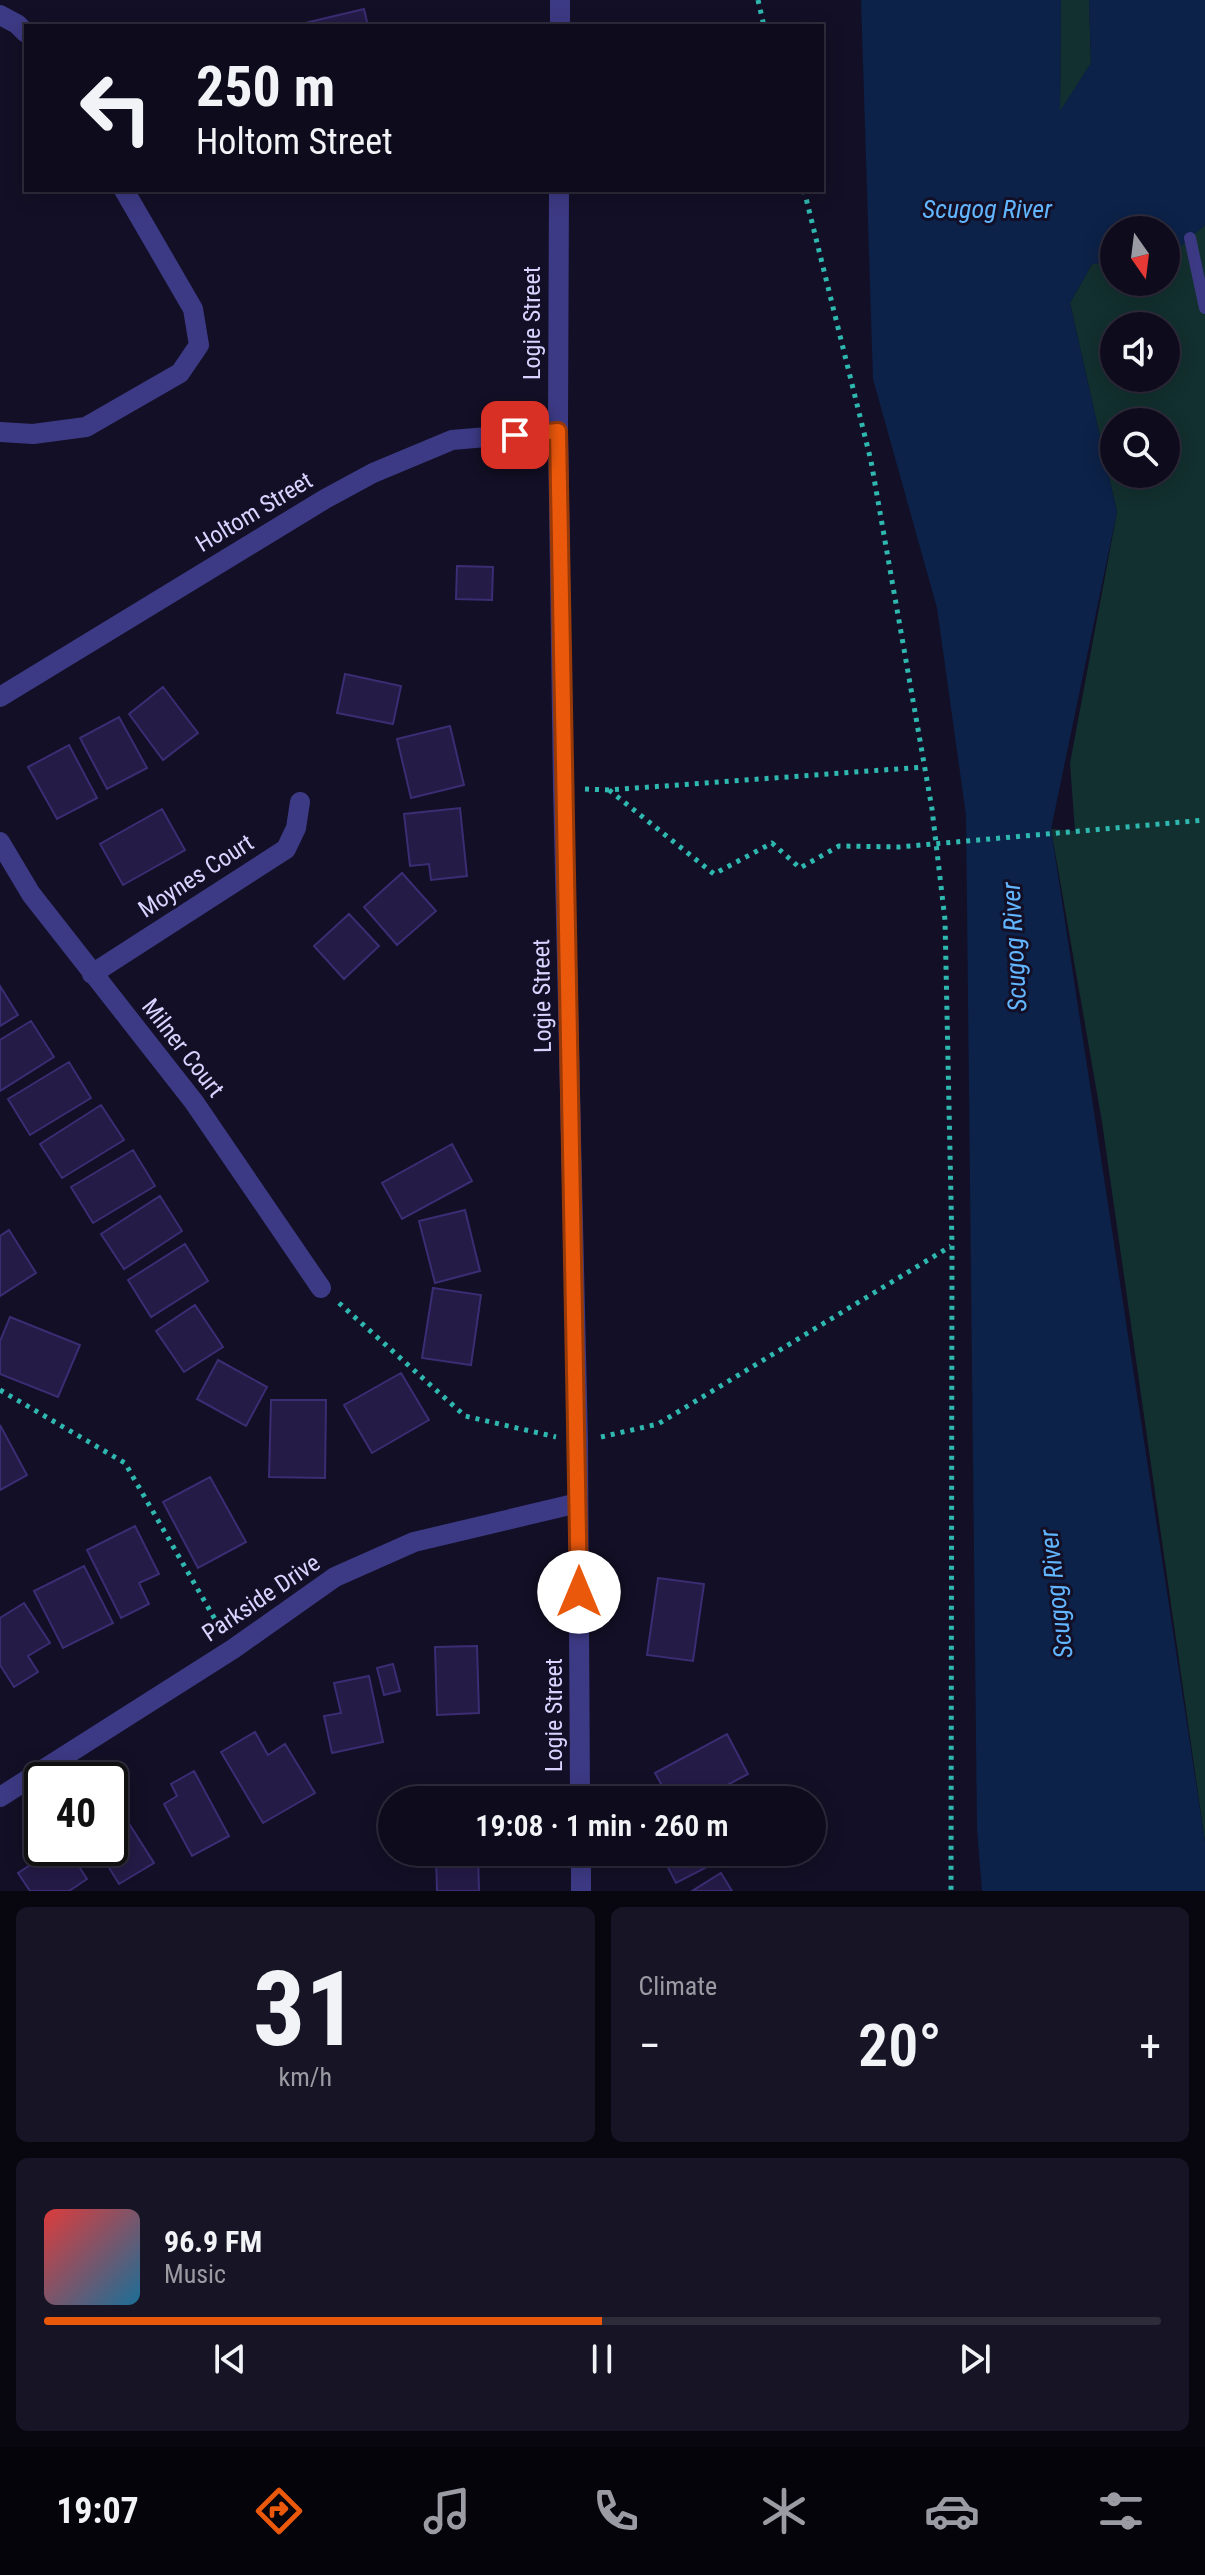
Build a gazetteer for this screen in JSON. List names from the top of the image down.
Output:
{
  "streets": {
    "street": [
      "Logie Street",
      "Holtom Street",
      "Moynes Court",
      "Milner Court",
      "Parkside Drive"
    ]
  },
  "crossings": [
    ["Logie Street", "Holtom Street"],
    ["Logie Street", "Parkside Drive"],
    ["Moynes Court", "Milner Court"]
  ],
  "water": ["Scugog River"],
  "north": "bottom",
  "page": {
    "turn": ["250 m", "Holtom Street"],
    "limit": "40",
    "trip": "19:08 · 1 min · 260 m",
    "tile": [
      ["31", "km/h"],
      "Climate"
    ],
    "heat": ["−", "20°", "+"],
    "song": ["96.9 FM", "Music"],
    "tabs": "19:07"
  }
}
